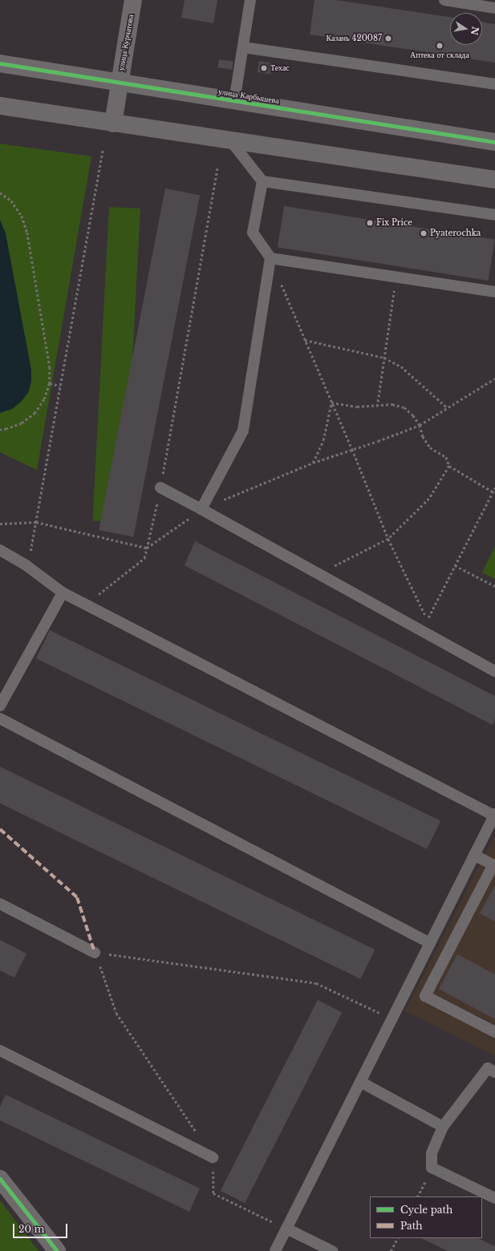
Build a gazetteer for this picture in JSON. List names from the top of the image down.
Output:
{
  "streets": {
    "street": ["улица Курчатова", "улица Карбышева"]
  },
  "crossings": [
    ["улица Курчатова", "улица Карбышева"]
  ],
  "places": [
    "Казань 420087",
    "Аптека от склада",
    "Техас",
    "Fix Price",
    "Pyaterochka"
  ],
  "legend": ["Cycle path", "Path"],
  "scale_bar": "20 m",
  "north": "right"
}
